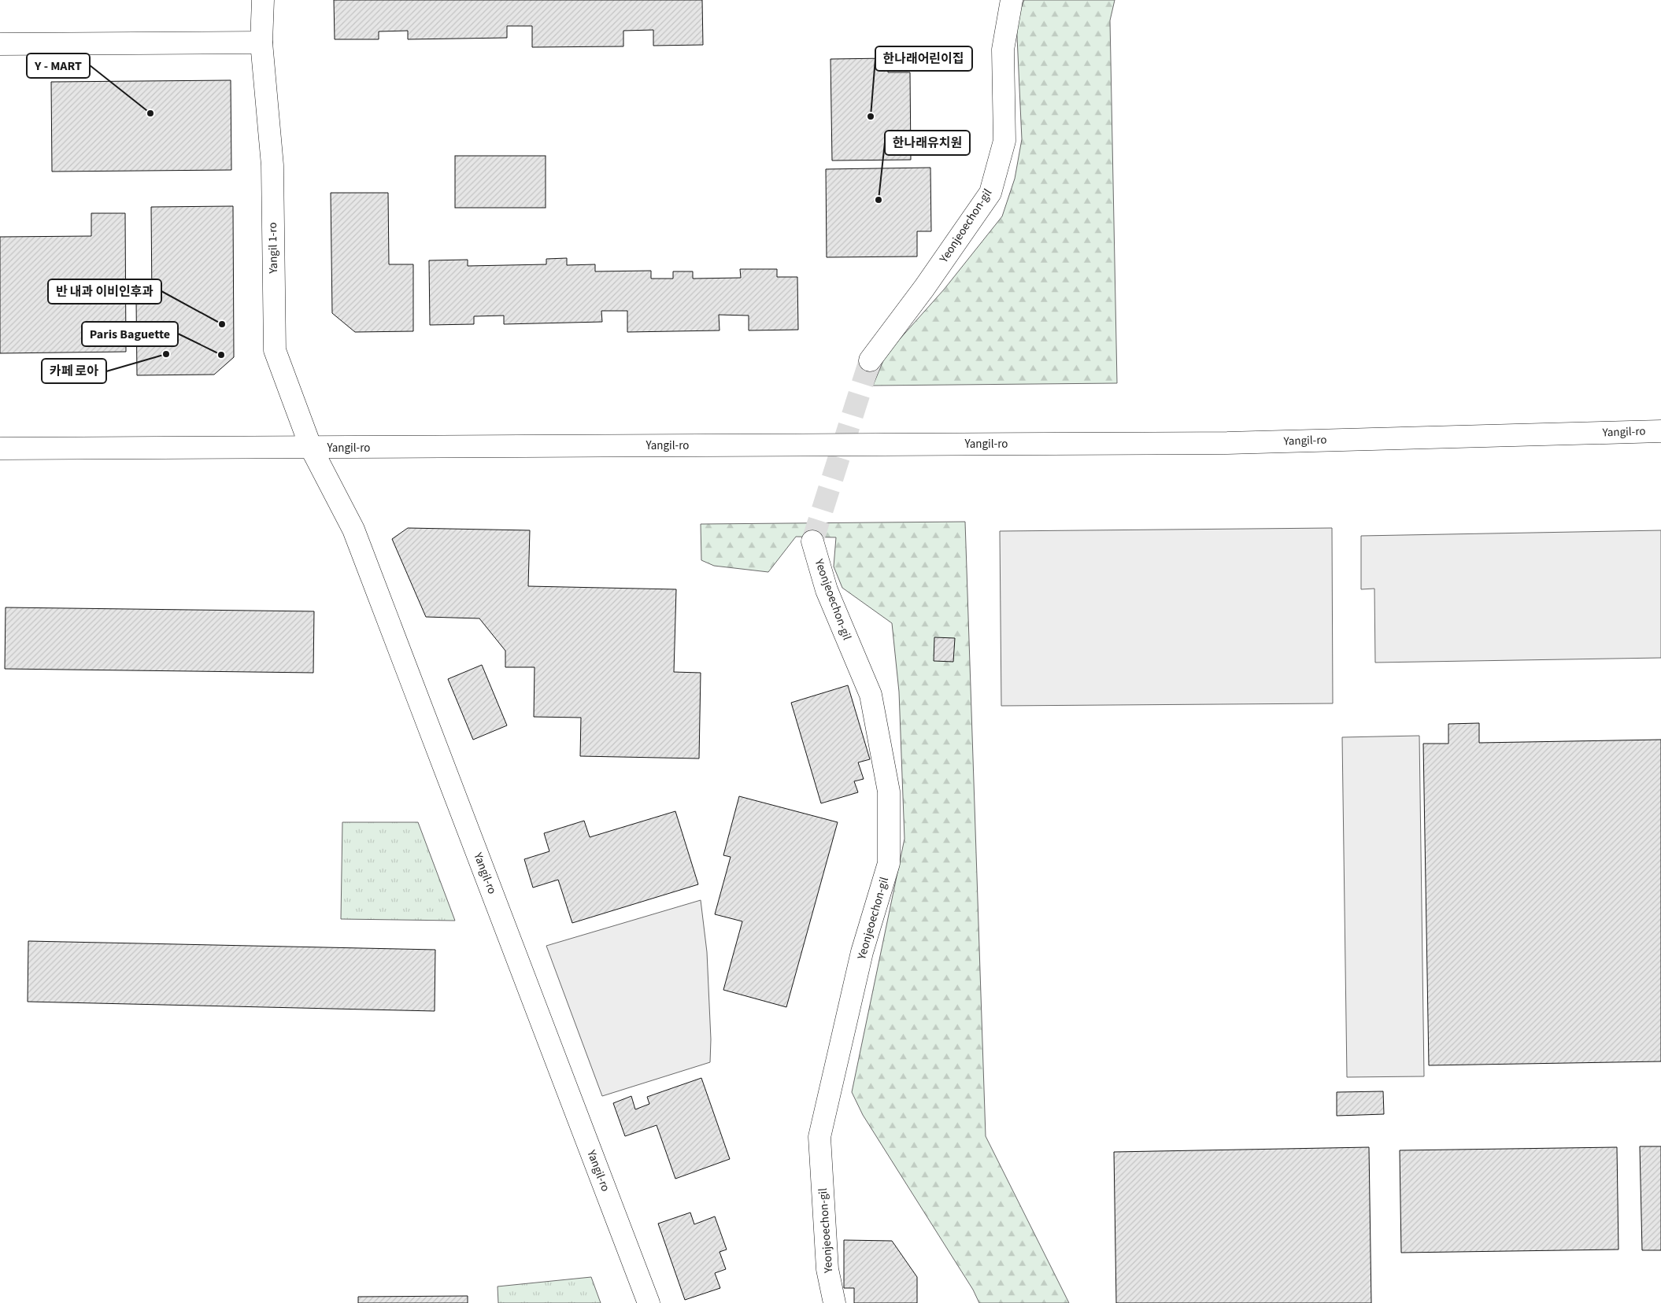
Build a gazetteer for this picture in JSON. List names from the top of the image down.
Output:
{
  "streets": {
    "street": ["Yeonjeoechon-gil", "Yangil 1-ro", "Yangil-ro"]
  },
  "crossings": [
    ["Yangil 1-ro", "Yangil-ro"]
  ],
  "places": [
    "Y - MART",
    "한나래어린이집",
    "한나래유치원",
    "반 내과 이비인후과",
    "카페 로아",
    "Paris Baguette"
  ]
}
